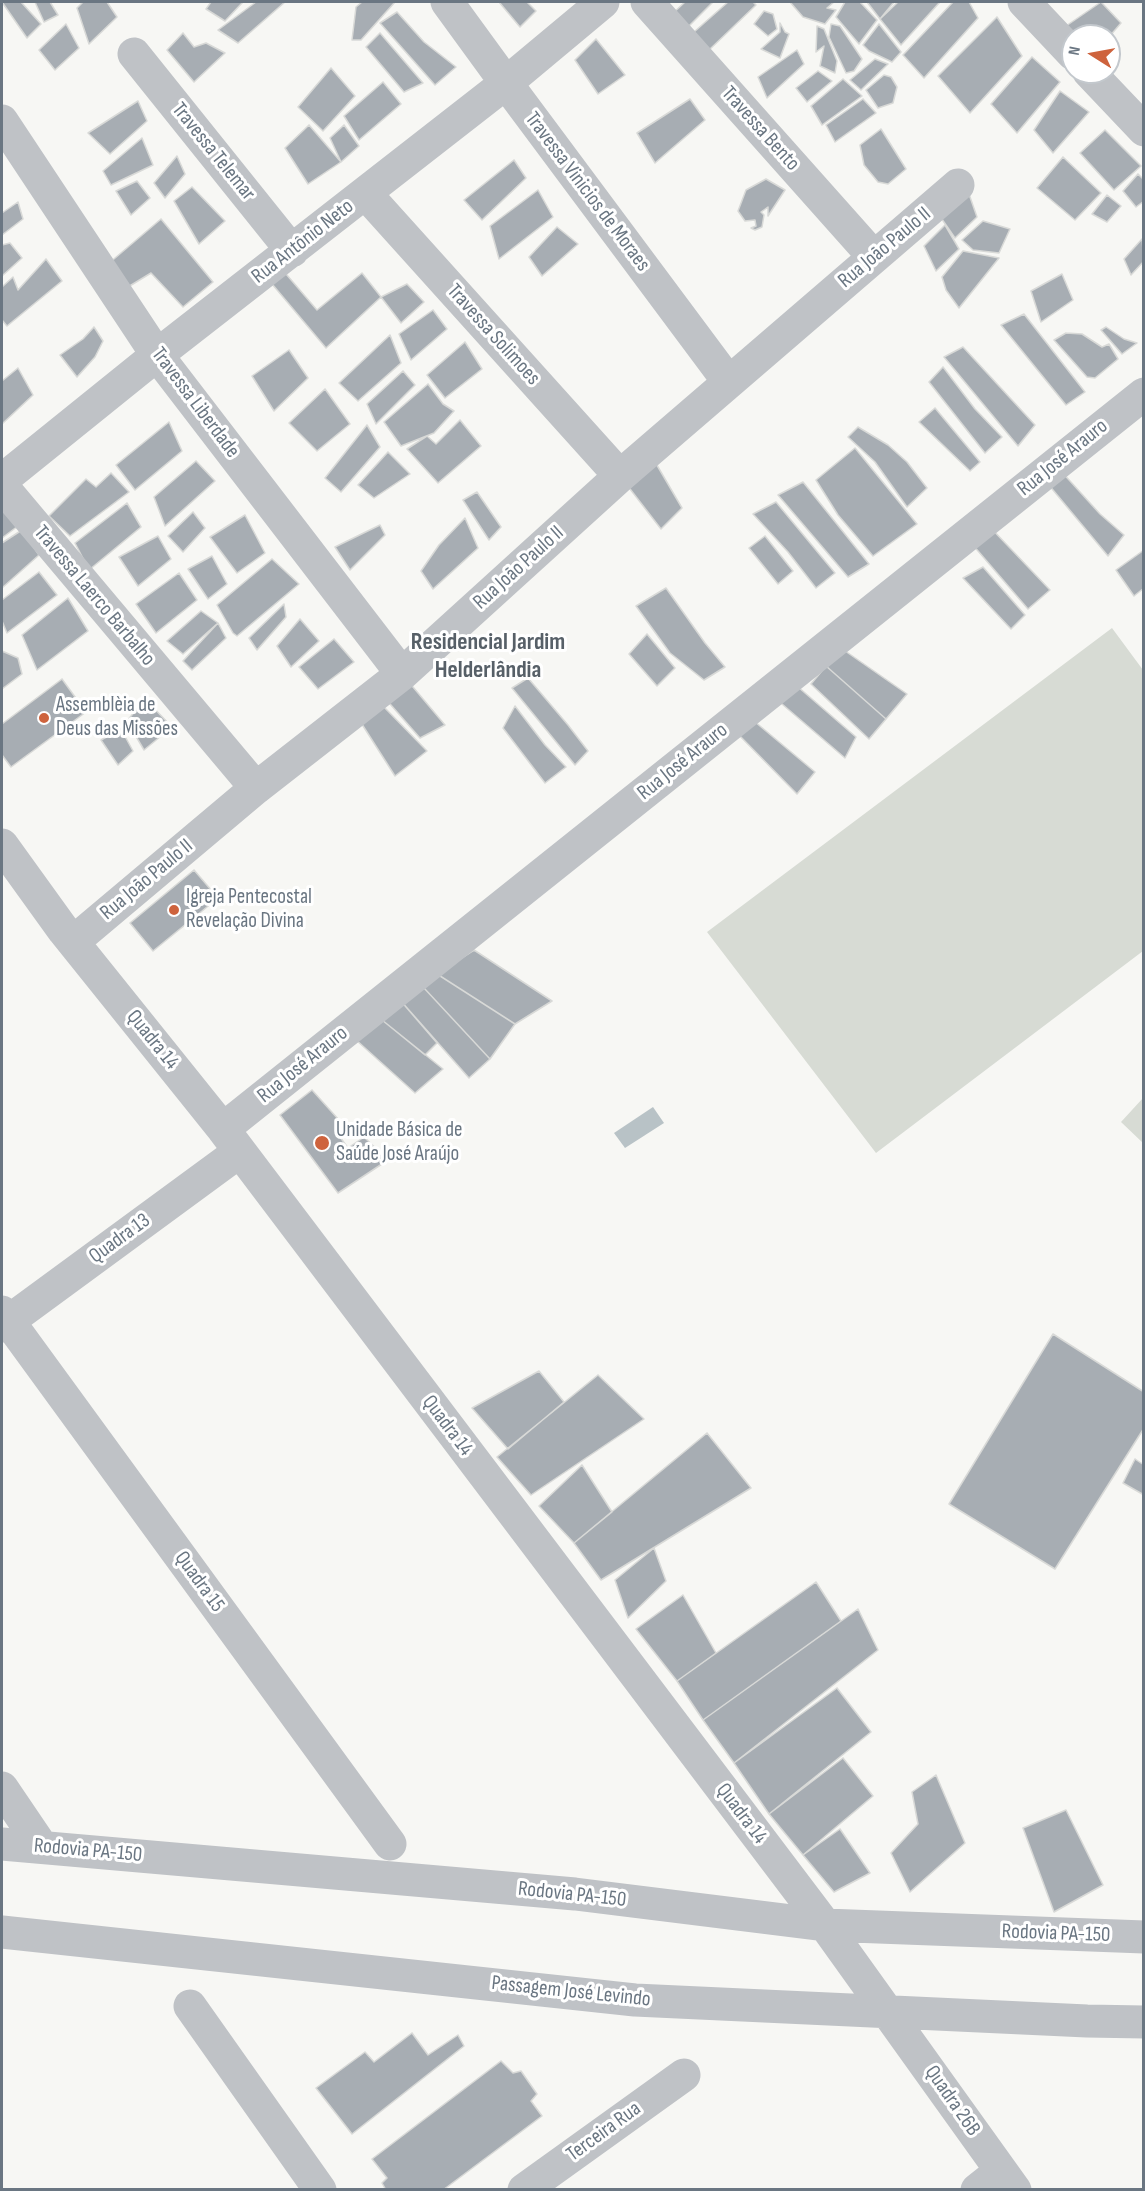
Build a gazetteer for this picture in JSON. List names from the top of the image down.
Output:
{
  "streets": {
    "street": [
      "Travessa Bento",
      "Travessa Telemar",
      "Travessa Vinicios de Moraes",
      "Rua Antônio Neto",
      "Rua João Paulo II",
      "Travessa Solimoes",
      "Travessa Liberdade",
      "Rua José Arauro",
      "Travessa Laerco Barbalho",
      "Quadra 14",
      "Quadra 13",
      "Quadra 15",
      "Rodovia PA-150",
      "Passagem José Levindo",
      "Quadra 26B",
      "Terceira Rua"
    ]
  },
  "crossings": [
    ["Travessa Bento", "Rua João Paulo II"],
    ["Travessa Telemar", "Rua Antônio Neto"],
    ["Travessa Vinicios de Moraes", "Rua Antônio Neto"],
    ["Travessa Vinicios de Moraes", "Rua João Paulo II"],
    ["Rua Antônio Neto", "Travessa Solimoes"],
    ["Rua Antônio Neto", "Travessa Liberdade"],
    ["Rua João Paulo II", "Travessa Solimoes"],
    ["Rua João Paulo II", "Travessa Liberdade"],
    ["Rua João Paulo II", "Travessa Laerco Barbalho"],
    ["Rua João Paulo II", "Quadra 14"],
    ["Rua José Arauro", "Quadra 14"],
    ["Rua José Arauro", "Quadra 13"],
    ["Quadra 14", "Quadra 13"],
    ["Quadra 14", "Rodovia PA-150"],
    ["Quadra 14", "Passagem José Levindo"],
    ["Quadra 14", "Quadra 26B"],
    ["Quadra 13", "Quadra 15"],
    ["Passagem José Levindo", "Quadra 26B"]
  ],
  "districts": ["Residencial Jardim Helderlândia"],
  "places": ["Assemblèia de Deus das Missões", "Igreja Pentecostal Revelação Divina", "Unidade Básica de Saúde José Araújo"],
  "north": "left"
}
